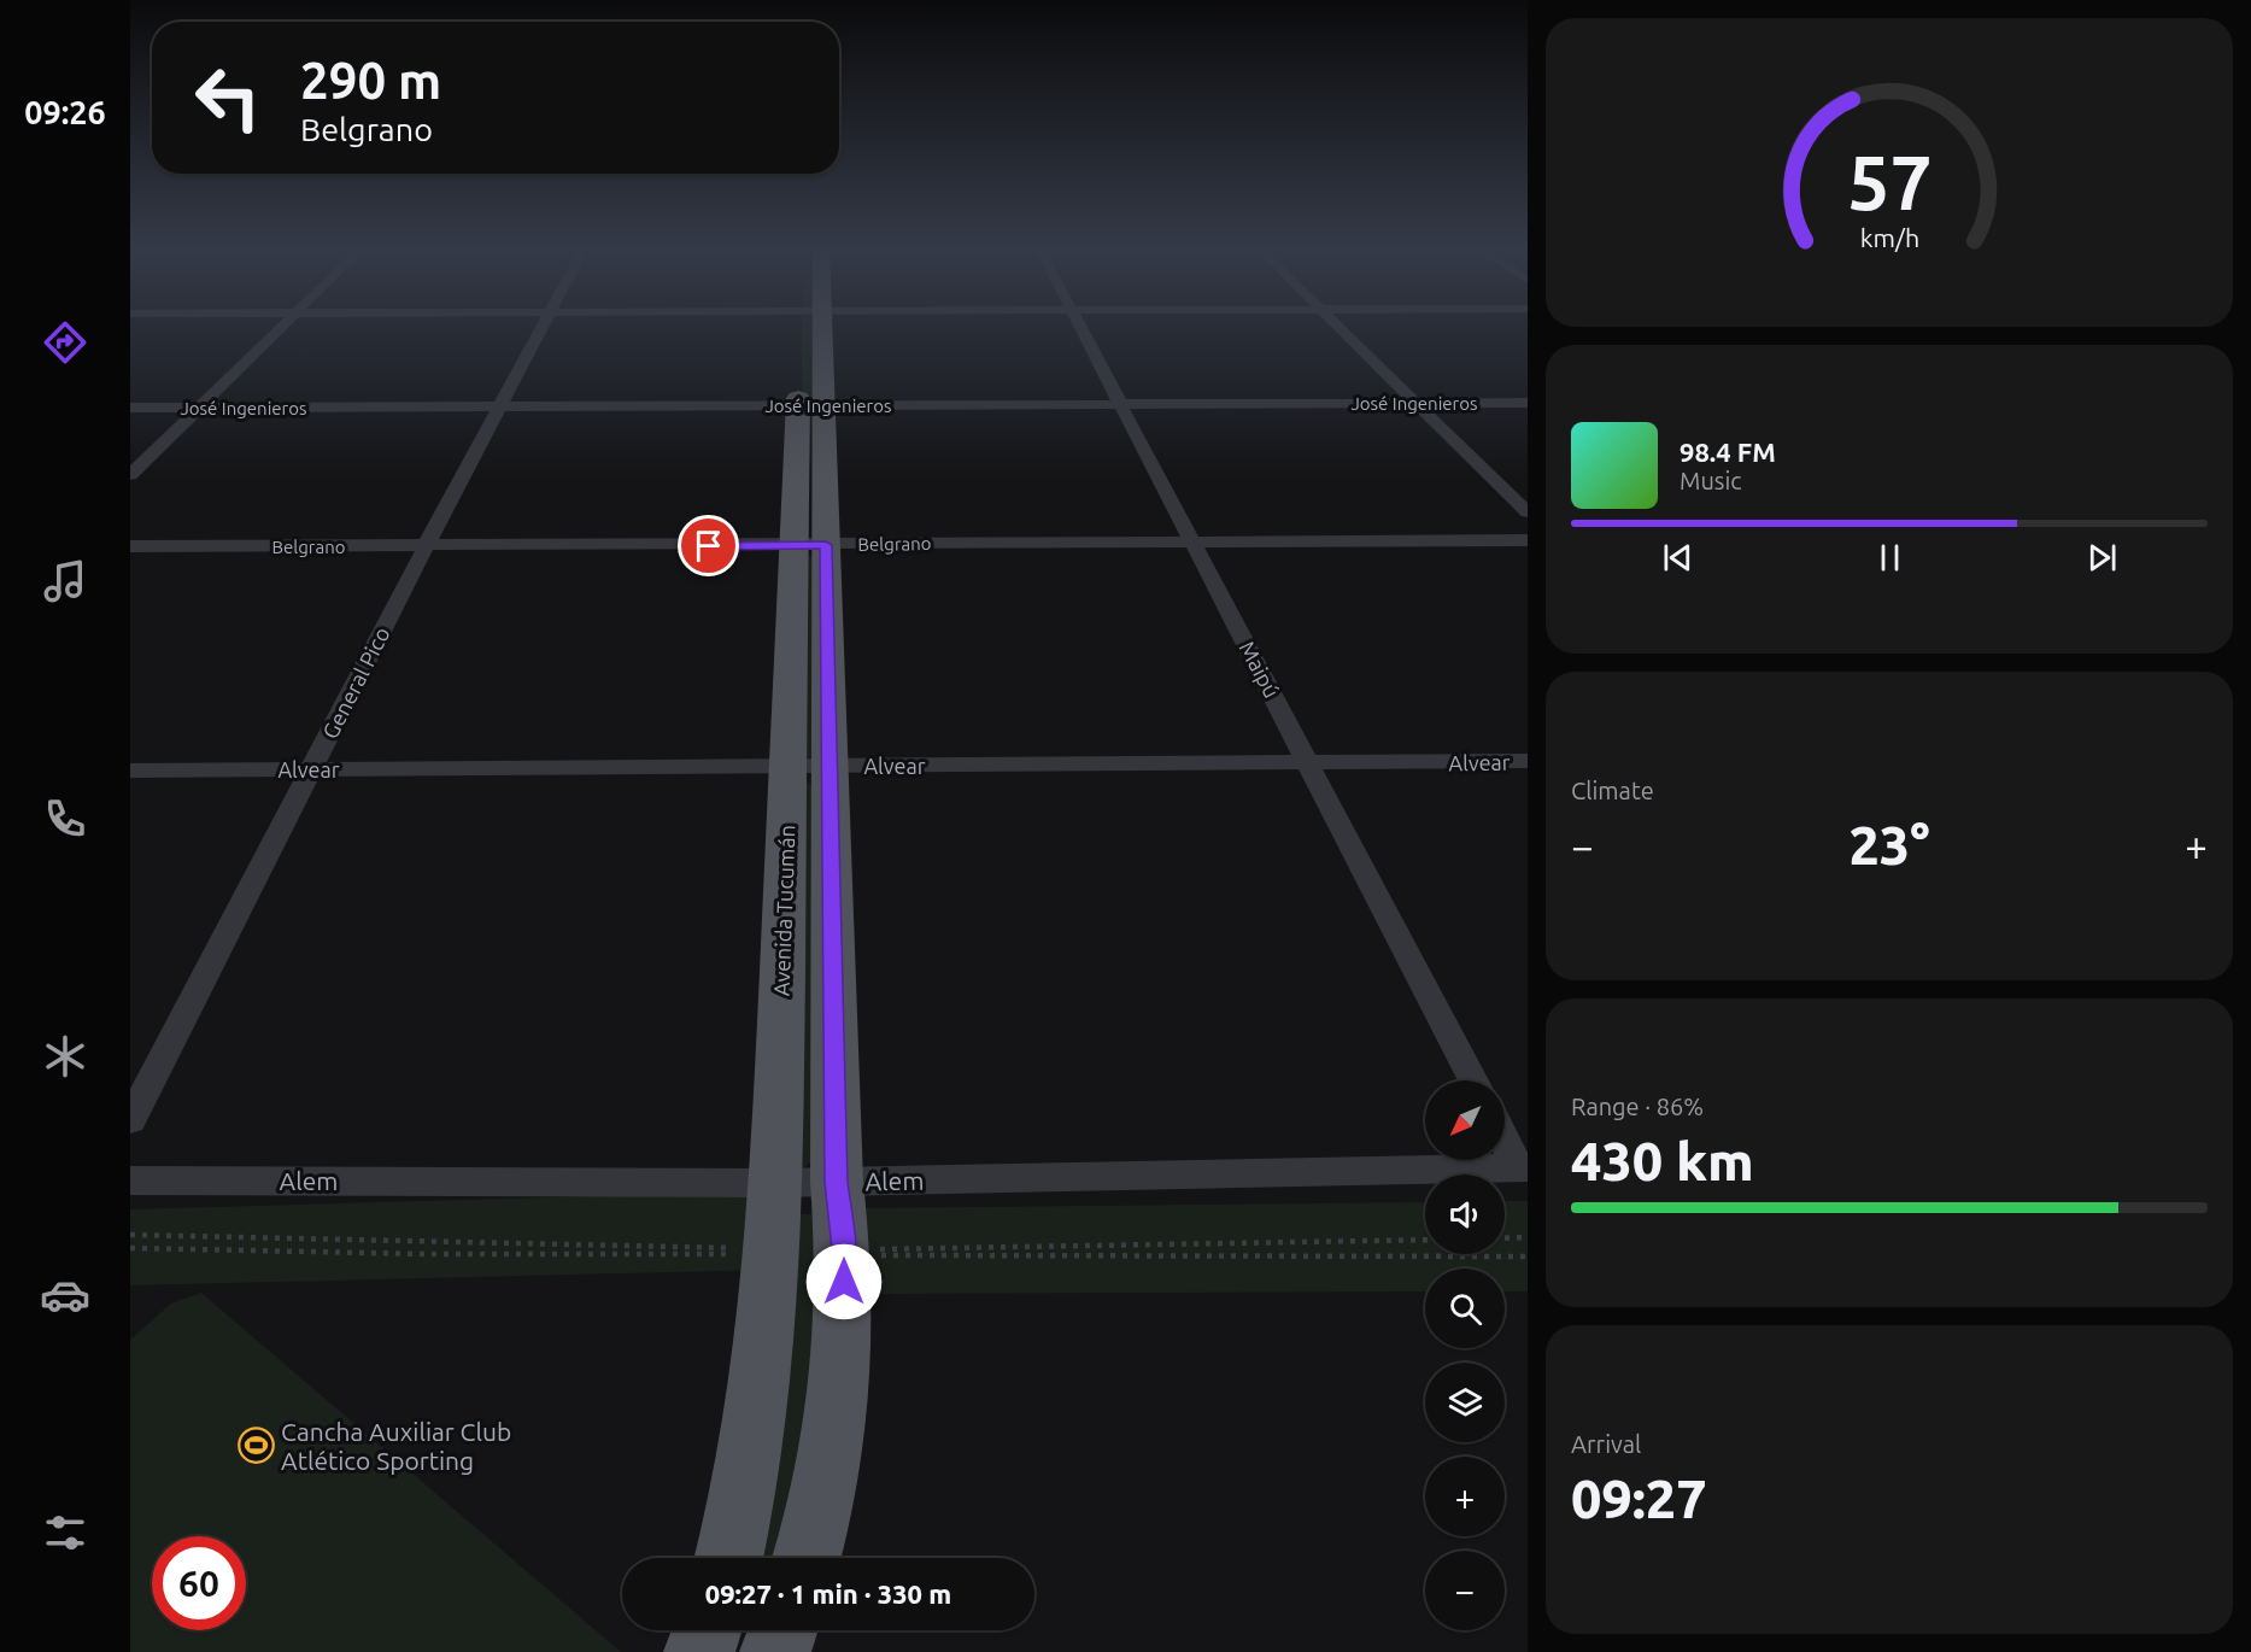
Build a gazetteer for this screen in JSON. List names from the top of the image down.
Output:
{
  "streets": {
    "main road": ["Avenida Tucumán"],
    "street": [
      "José Ingenieros",
      "Belgrano",
      "Maipú",
      "General Pico",
      "Alvear",
      "Alem"
    ]
  },
  "crossings": [
    ["José Ingenieros", "Maipú"],
    ["José Ingenieros", "General Pico"],
    ["José Ingenieros", "Avenida Tucumán"],
    ["Belgrano", "Maipú"],
    ["Belgrano", "General Pico"],
    ["Belgrano", "Avenida Tucumán"],
    ["Maipú", "Alvear"],
    ["General Pico", "Alvear"],
    ["Alvear", "Avenida Tucumán"],
    ["Avenida Tucumán", "Alem"]
  ],
  "places": {
    "sports": ["Cancha Auxiliar Club Atlético Sporting"]
  },
  "north": "bottom left",
  "page": {
    "tabs": "09:26",
    "turn": ["290 m", "Belgrano"],
    "song": ["98.4 FM", "Music"],
    "tile": [
      "Climate",
      ["Range · 86%", "430 km"],
      ["Arrival", "09:27"]
    ],
    "heat": ["−", "23°", "+"],
    "map_buttons": ["+", "−"],
    "limit": "60",
    "trip": "09:27 · 1 min · 330 m",
    "gauge": ["57", "km/h"]
  }
}
